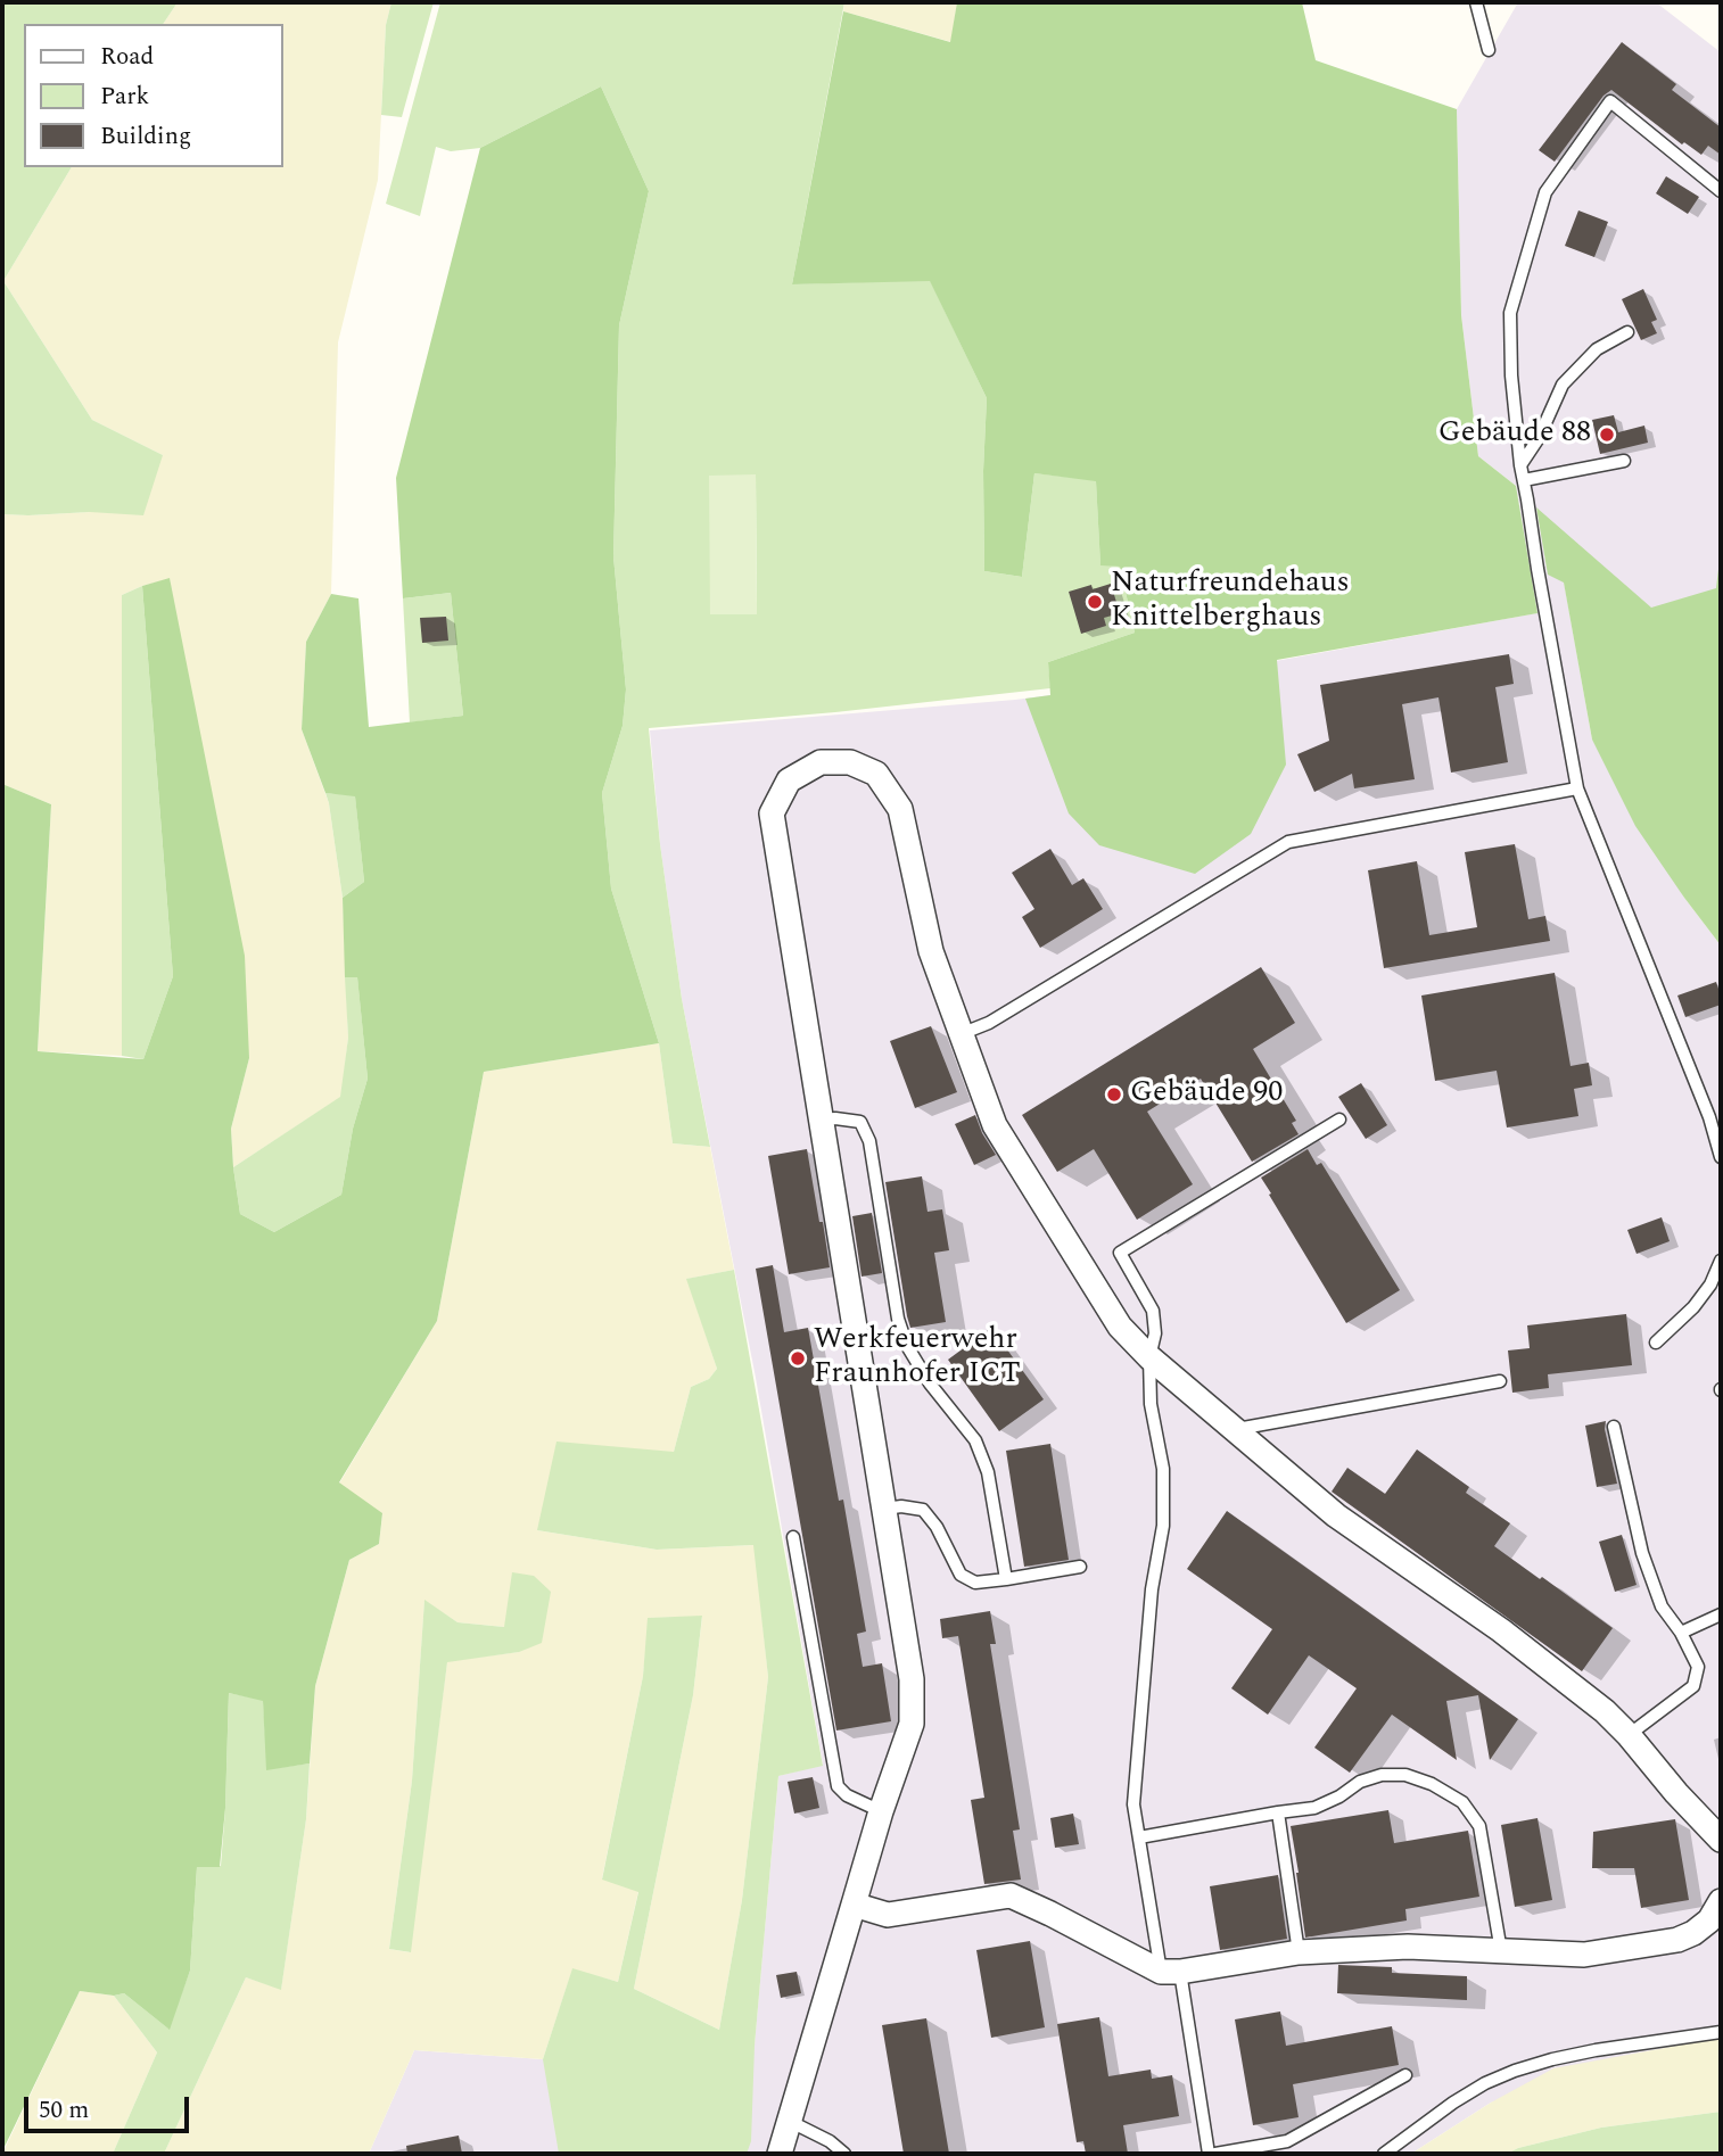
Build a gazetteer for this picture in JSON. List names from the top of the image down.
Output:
{
  "places": [
    "Gebäude 88",
    "Naturfreundehaus Knittelberghaus",
    "Gebäude 90",
    "Werkfeuerwehr Fraunhofer ICT"
  ],
  "legend": ["Road", "Park", "Building"],
  "scale_bar": "50 m"
}
